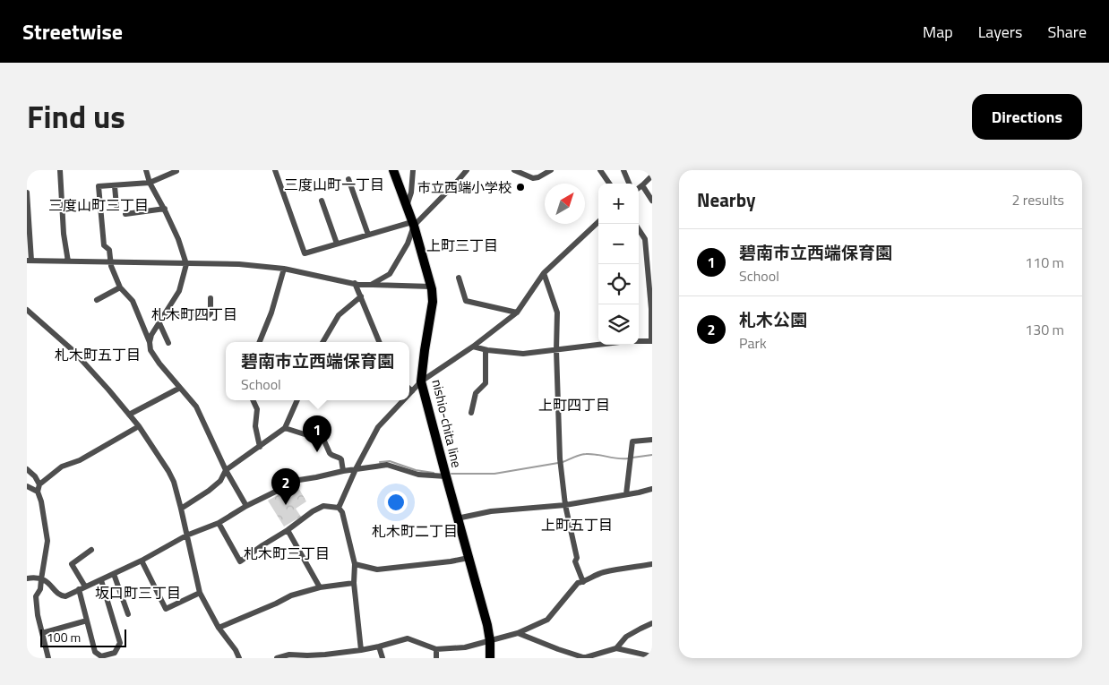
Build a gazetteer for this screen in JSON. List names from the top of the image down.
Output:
{
  "streets": {
    "main road": ["nishio-chita line"]
  },
  "districts": [
    "三度山町一丁目",
    "三度山町三丁目",
    "上町三丁目",
    "札木町四丁目",
    "札木町五丁目",
    "上町四丁目",
    "上町五丁目",
    "札木町二丁目",
    "札木町三丁目",
    "坂口町三丁目"
  ],
  "places": ["市立西端小学校"],
  "scale_bar": "100 m",
  "north": "top right",
  "page": {
    "header": "Streetwise",
    "nav": ["Map", "Layers", "Share"],
    "title": "Find us",
    "buttons": "Directions",
    "heading": ["Nearby", "2 results"],
    "map_buttons": ["+", "−"],
    "list": [
      {
        "mark": "1",
        "name": "碧南市立西端保育園",
        "note": "School",
        "value": "110 m"
      },
      {
        "mark": "2",
        "name": "札木公園",
        "note": "Park",
        "value": "130 m"
      }
    ],
    "popup": ["碧南市立西端保育園", "School"],
    "pins": ["1", "2"],
    "scale": "100 m"
  }
}
